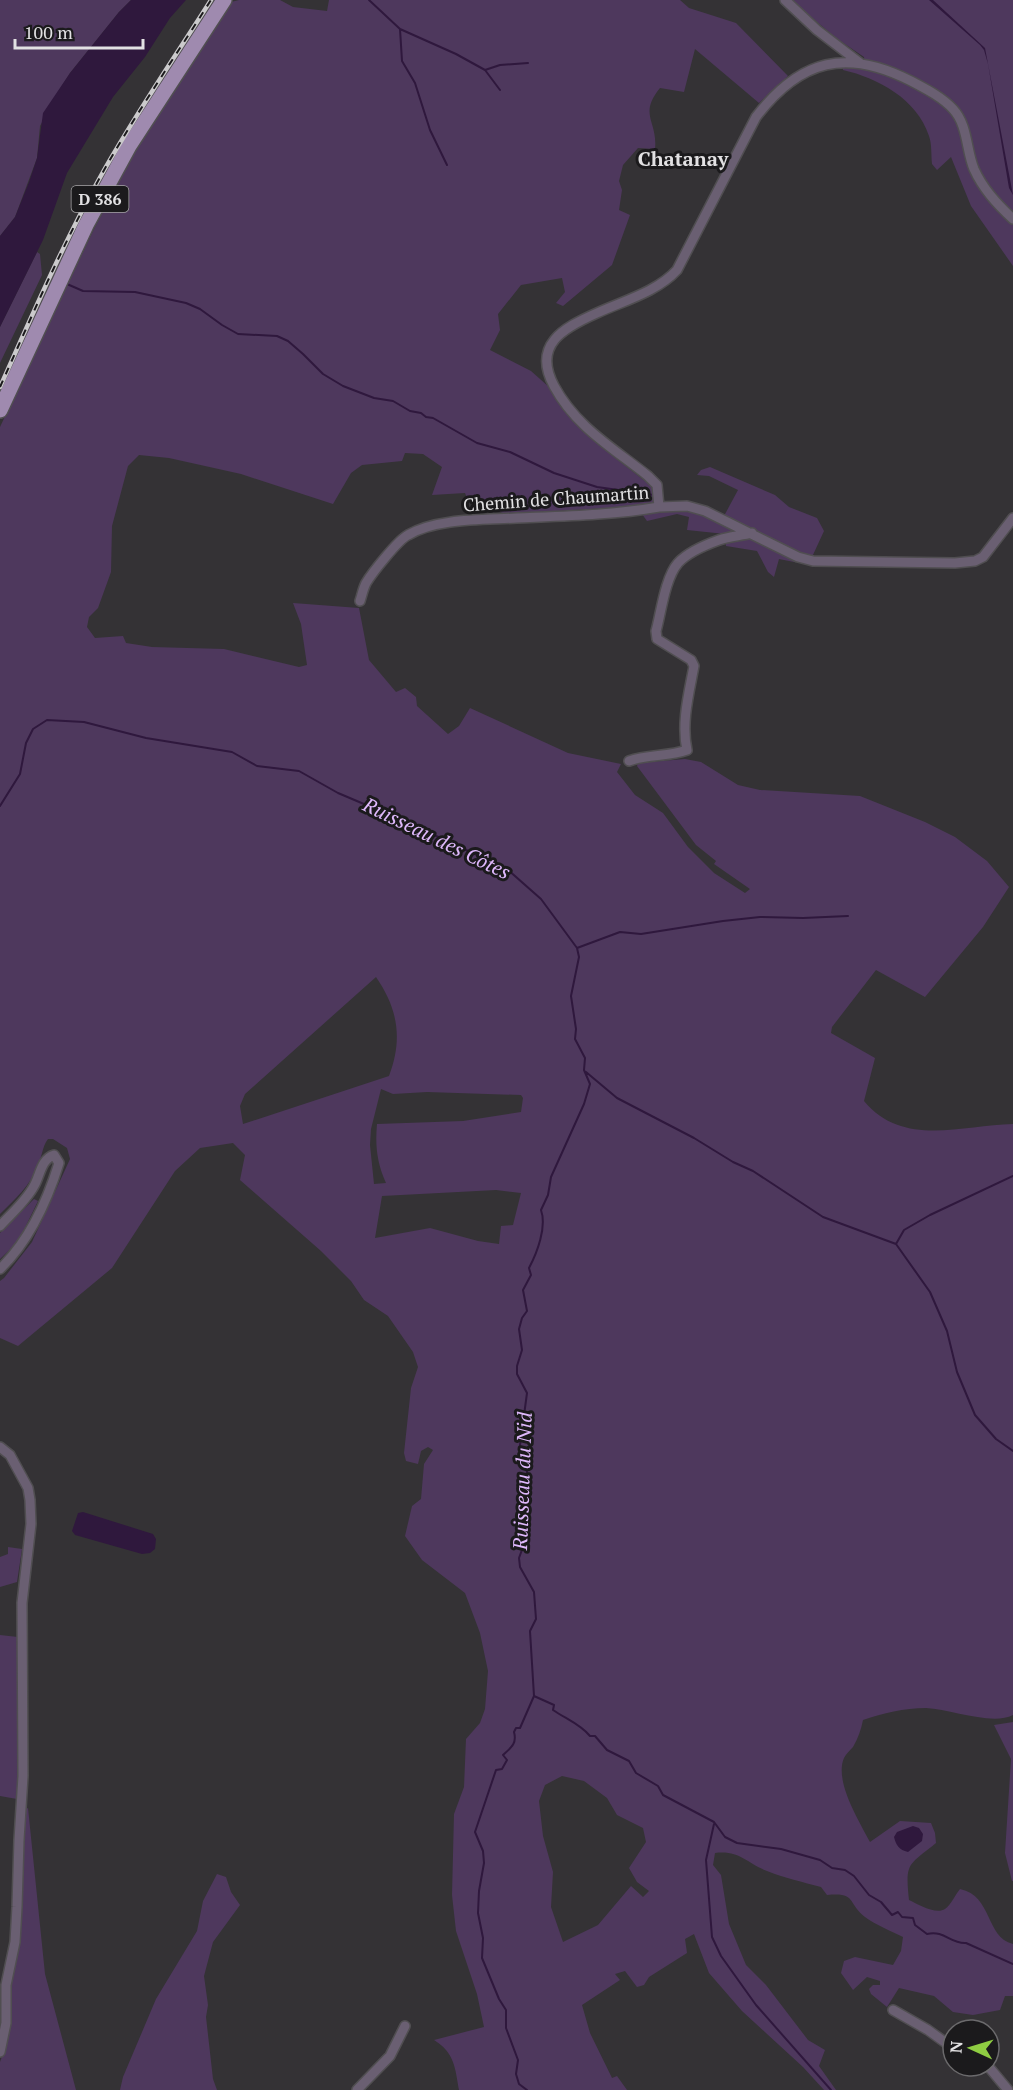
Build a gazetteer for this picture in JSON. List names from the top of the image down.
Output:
{
  "streets": {
    "main road": ["D 386"],
    "street": ["Chemin de Chaumartin"]
  },
  "districts": ["Chatanay"],
  "water": ["Ruisseau des Côtes", "Ruisseau du Nid"],
  "scale_bar": "100 m",
  "north": "left"
}
